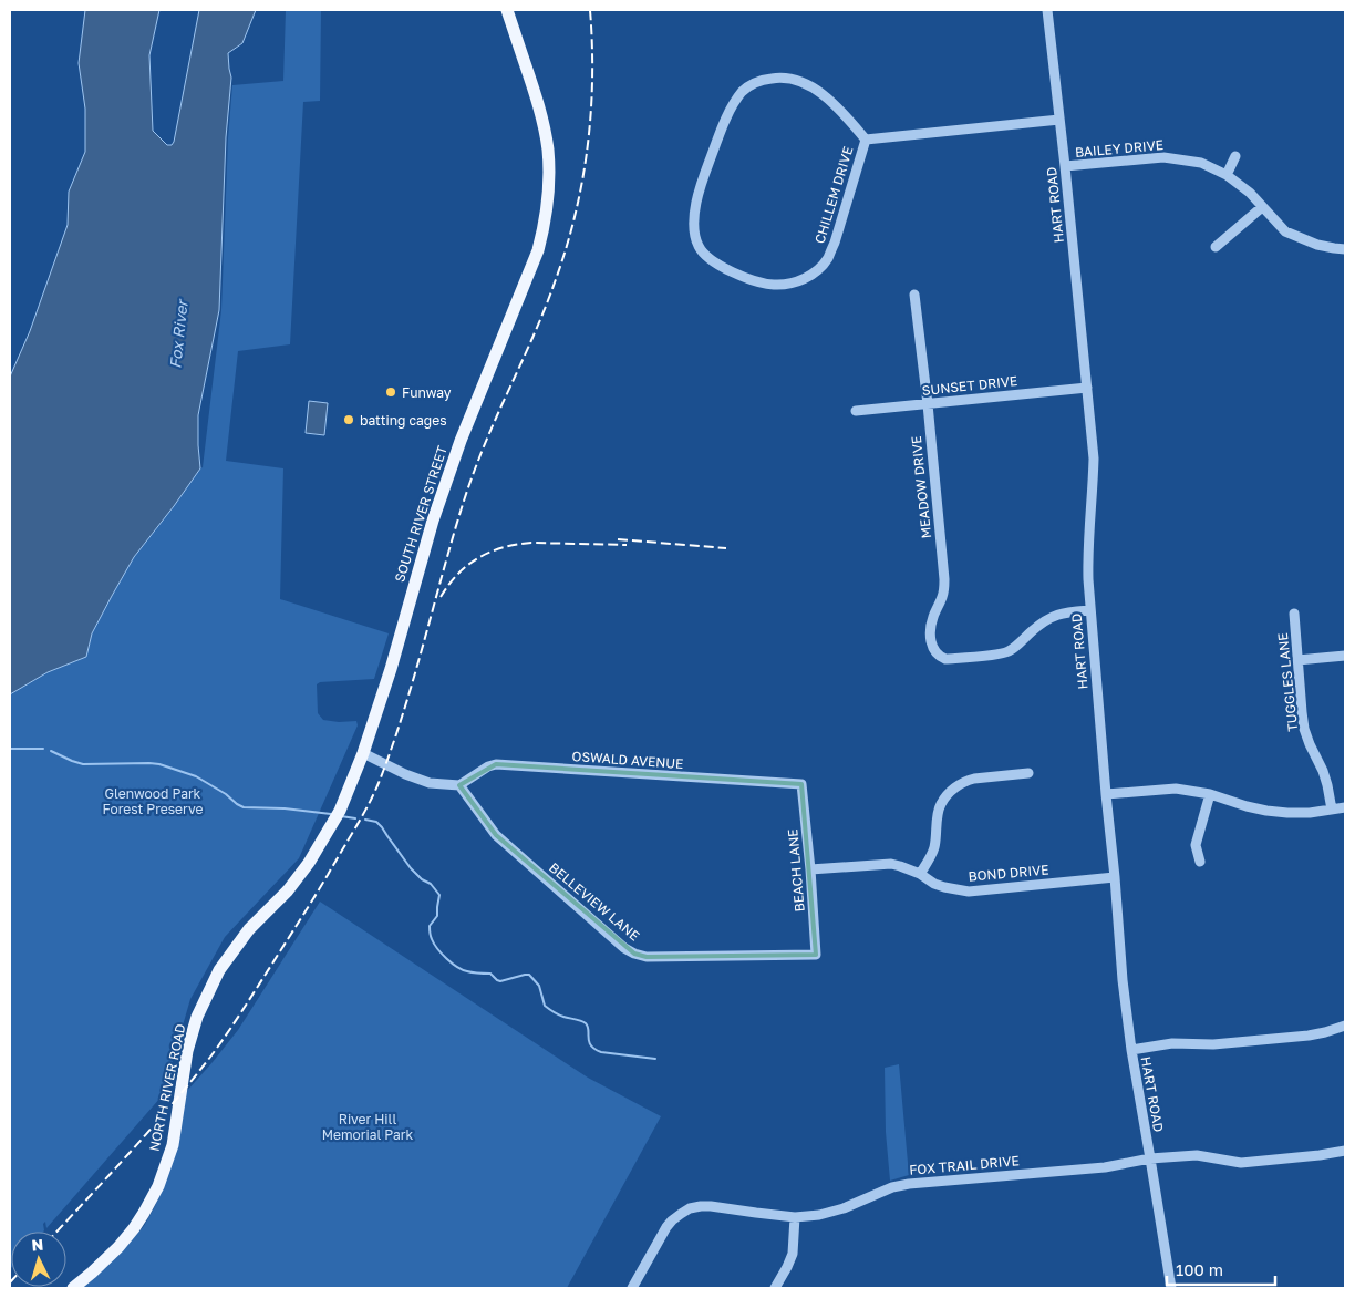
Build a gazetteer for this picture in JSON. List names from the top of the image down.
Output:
{
  "streets": {
    "main road": ["SOUTH RIVER STREET", "NORTH RIVER ROAD"],
    "street": [
      "BAILEY DRIVE",
      "CHILLEM DRIVE",
      "HART ROAD",
      "SUNSET DRIVE",
      "MEADOW DRIVE",
      "TUGGLES LANE",
      "OSWALD AVENUE",
      "BEACH LANE",
      "BOND DRIVE",
      "BELLEVIEW LANE",
      "FOX TRAIL DRIVE"
    ]
  },
  "crossings": [
    ["BAILEY DRIVE", "HART ROAD"],
    ["CHILLEM DRIVE", "HART ROAD"],
    ["HART ROAD", "SUNSET DRIVE"],
    ["HART ROAD", "MEADOW DRIVE"],
    ["HART ROAD", "BOND DRIVE"],
    ["HART ROAD", "FOX TRAIL DRIVE"],
    ["SUNSET DRIVE", "MEADOW DRIVE"],
    ["SOUTH RIVER STREET", "NORTH RIVER ROAD"],
    ["OSWALD AVENUE", "BEACH LANE"],
    ["OSWALD AVENUE", "BELLEVIEW LANE"],
    ["BEACH LANE", "BOND DRIVE"],
    ["BEACH LANE", "BELLEVIEW LANE"]
  ],
  "water": ["Fox River"],
  "parks": ["Glenwood Park Forest Preserve", "River Hill Memorial Park"],
  "places": ["Funway", "batting cages"],
  "scale_bar": "100 m",
  "north": "top"
}
